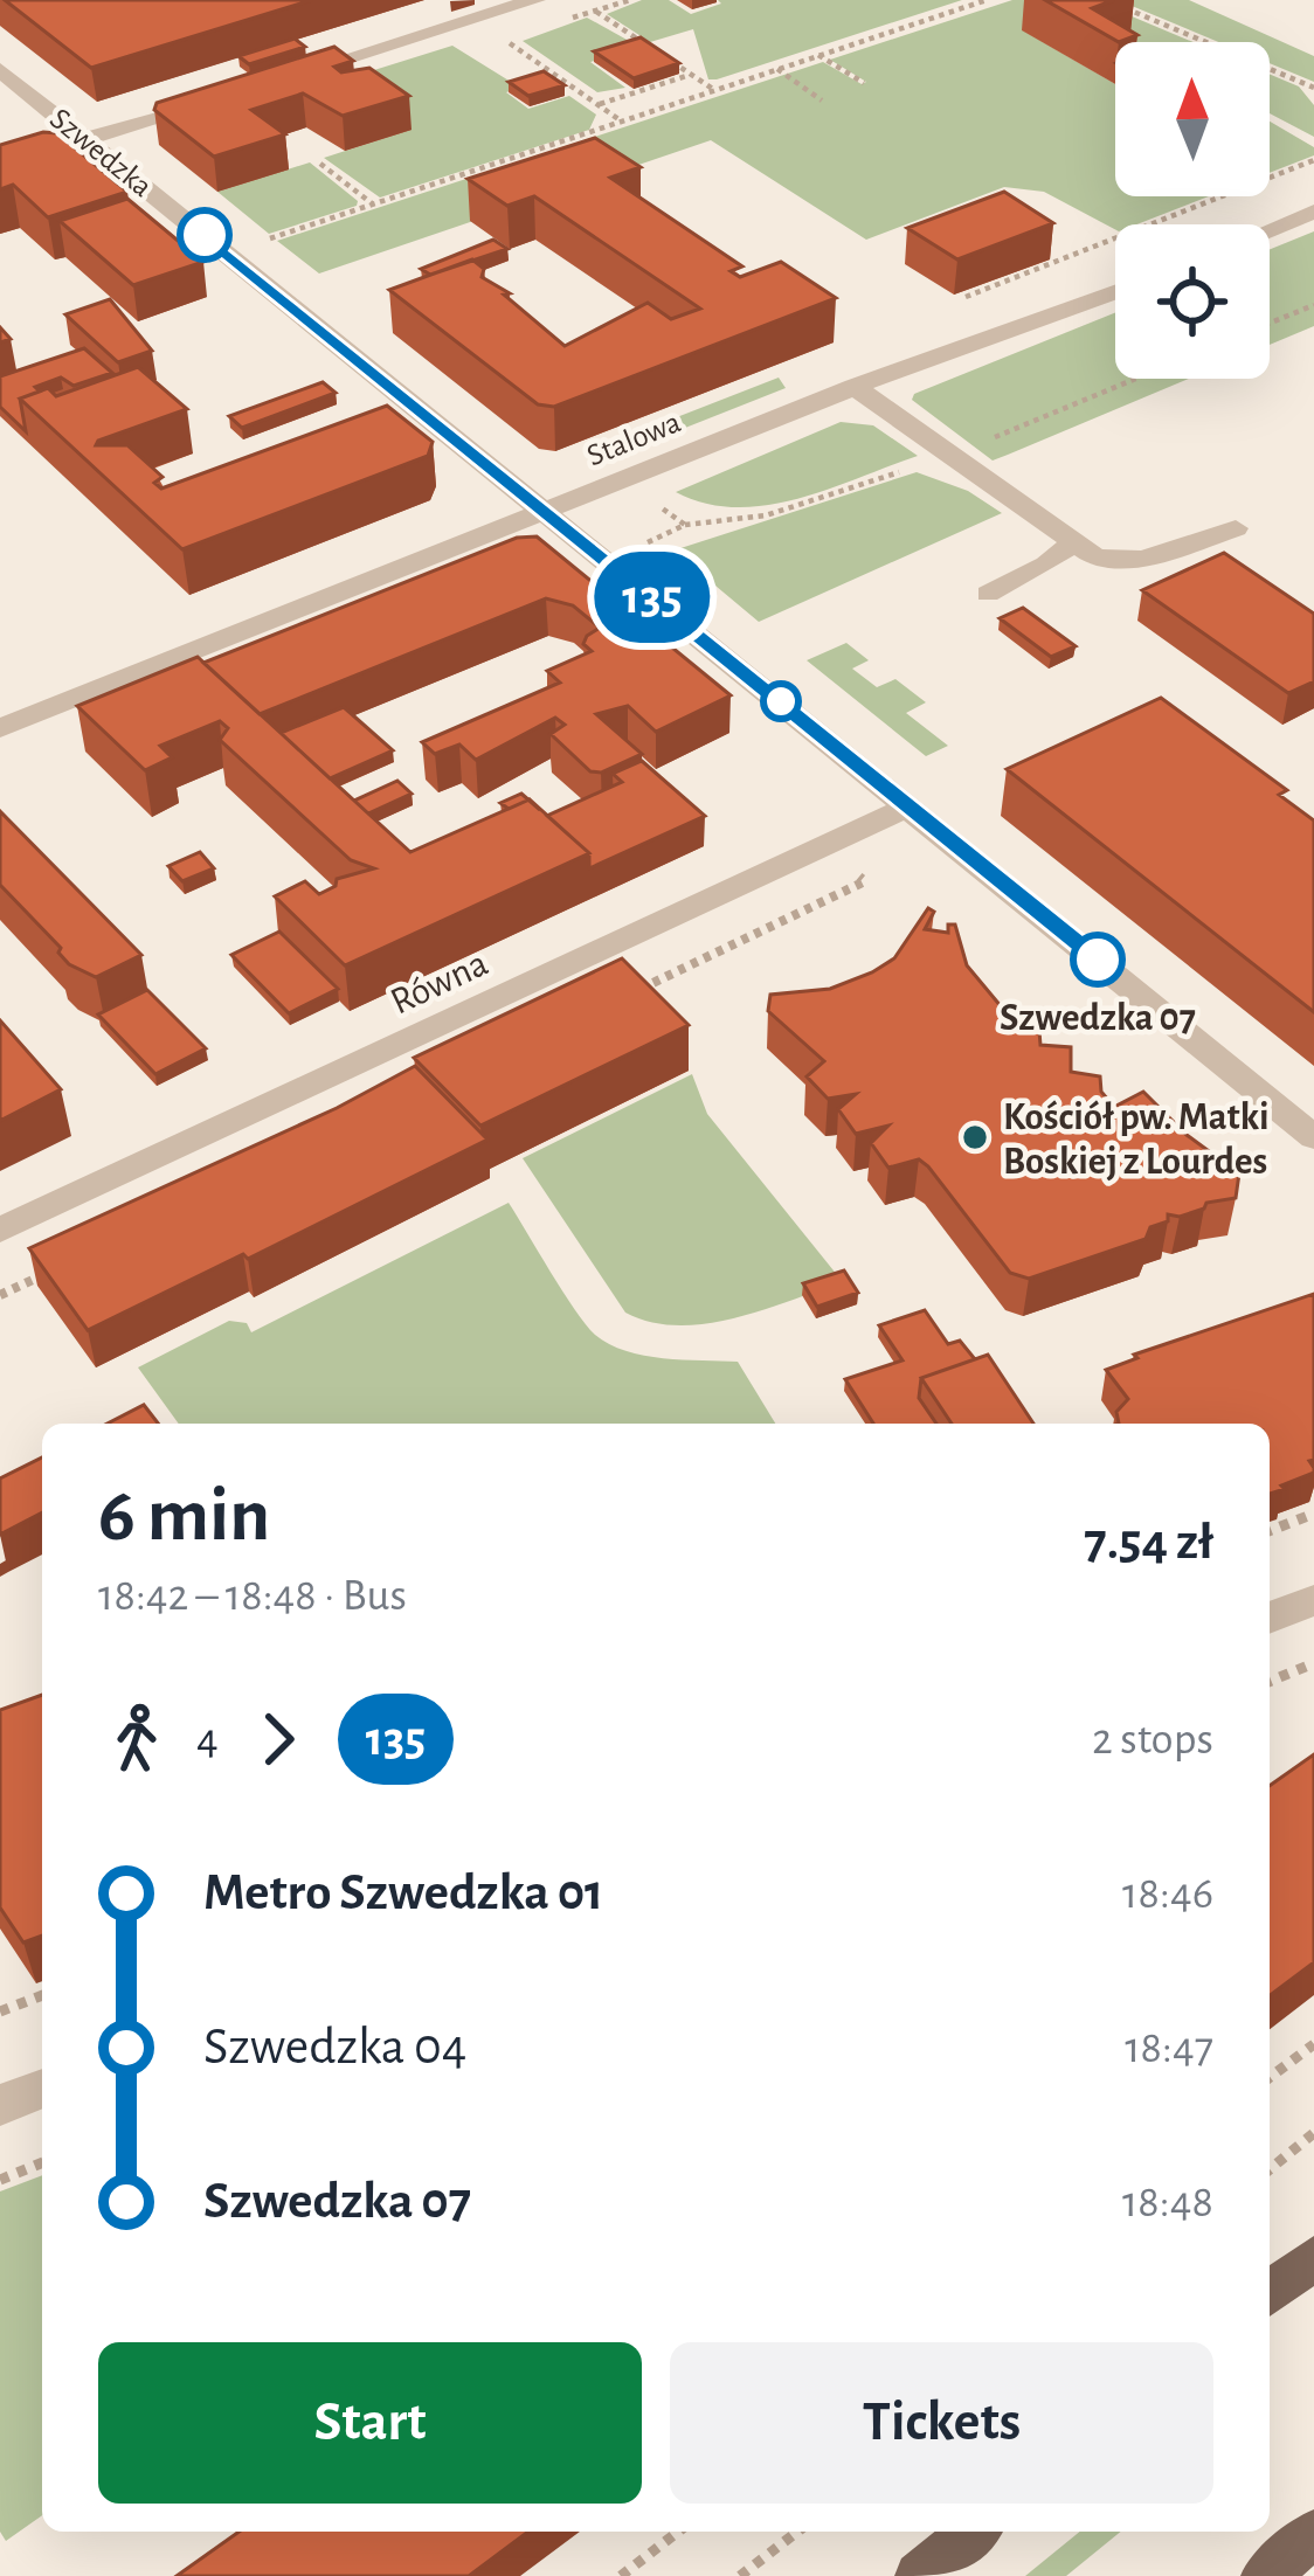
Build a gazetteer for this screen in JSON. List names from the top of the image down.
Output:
{
  "streets": {
    "street": ["Szwedzka", "Stalowa", "Równa"]
  },
  "crossings": [
    ["Szwedzka", "Stalowa"],
    ["Szwedzka", "Równa"]
  ],
  "places": ["Szwedzka 07", "Kościół pw. Matki Boskiej z Lourdes"],
  "lines": ["bus line 135"],
  "north": "top",
  "page": {
    "on_map": "135",
    "heading": ["6 min", "18:42 – 18:48 · Bus", "7.54 zł"],
    "legs": ["4", "135", "2 stops"],
    "list": [
      {
        "name": "Metro Szwedzka 01",
        "value": "18:46"
      },
      {
        "name": "Szwedzka 04",
        "value": "18:47"
      },
      {
        "name": "Szwedzka 07",
        "value": "18:48"
      }
    ],
    "buttons": ["Start", "Tickets"]
  }
}
